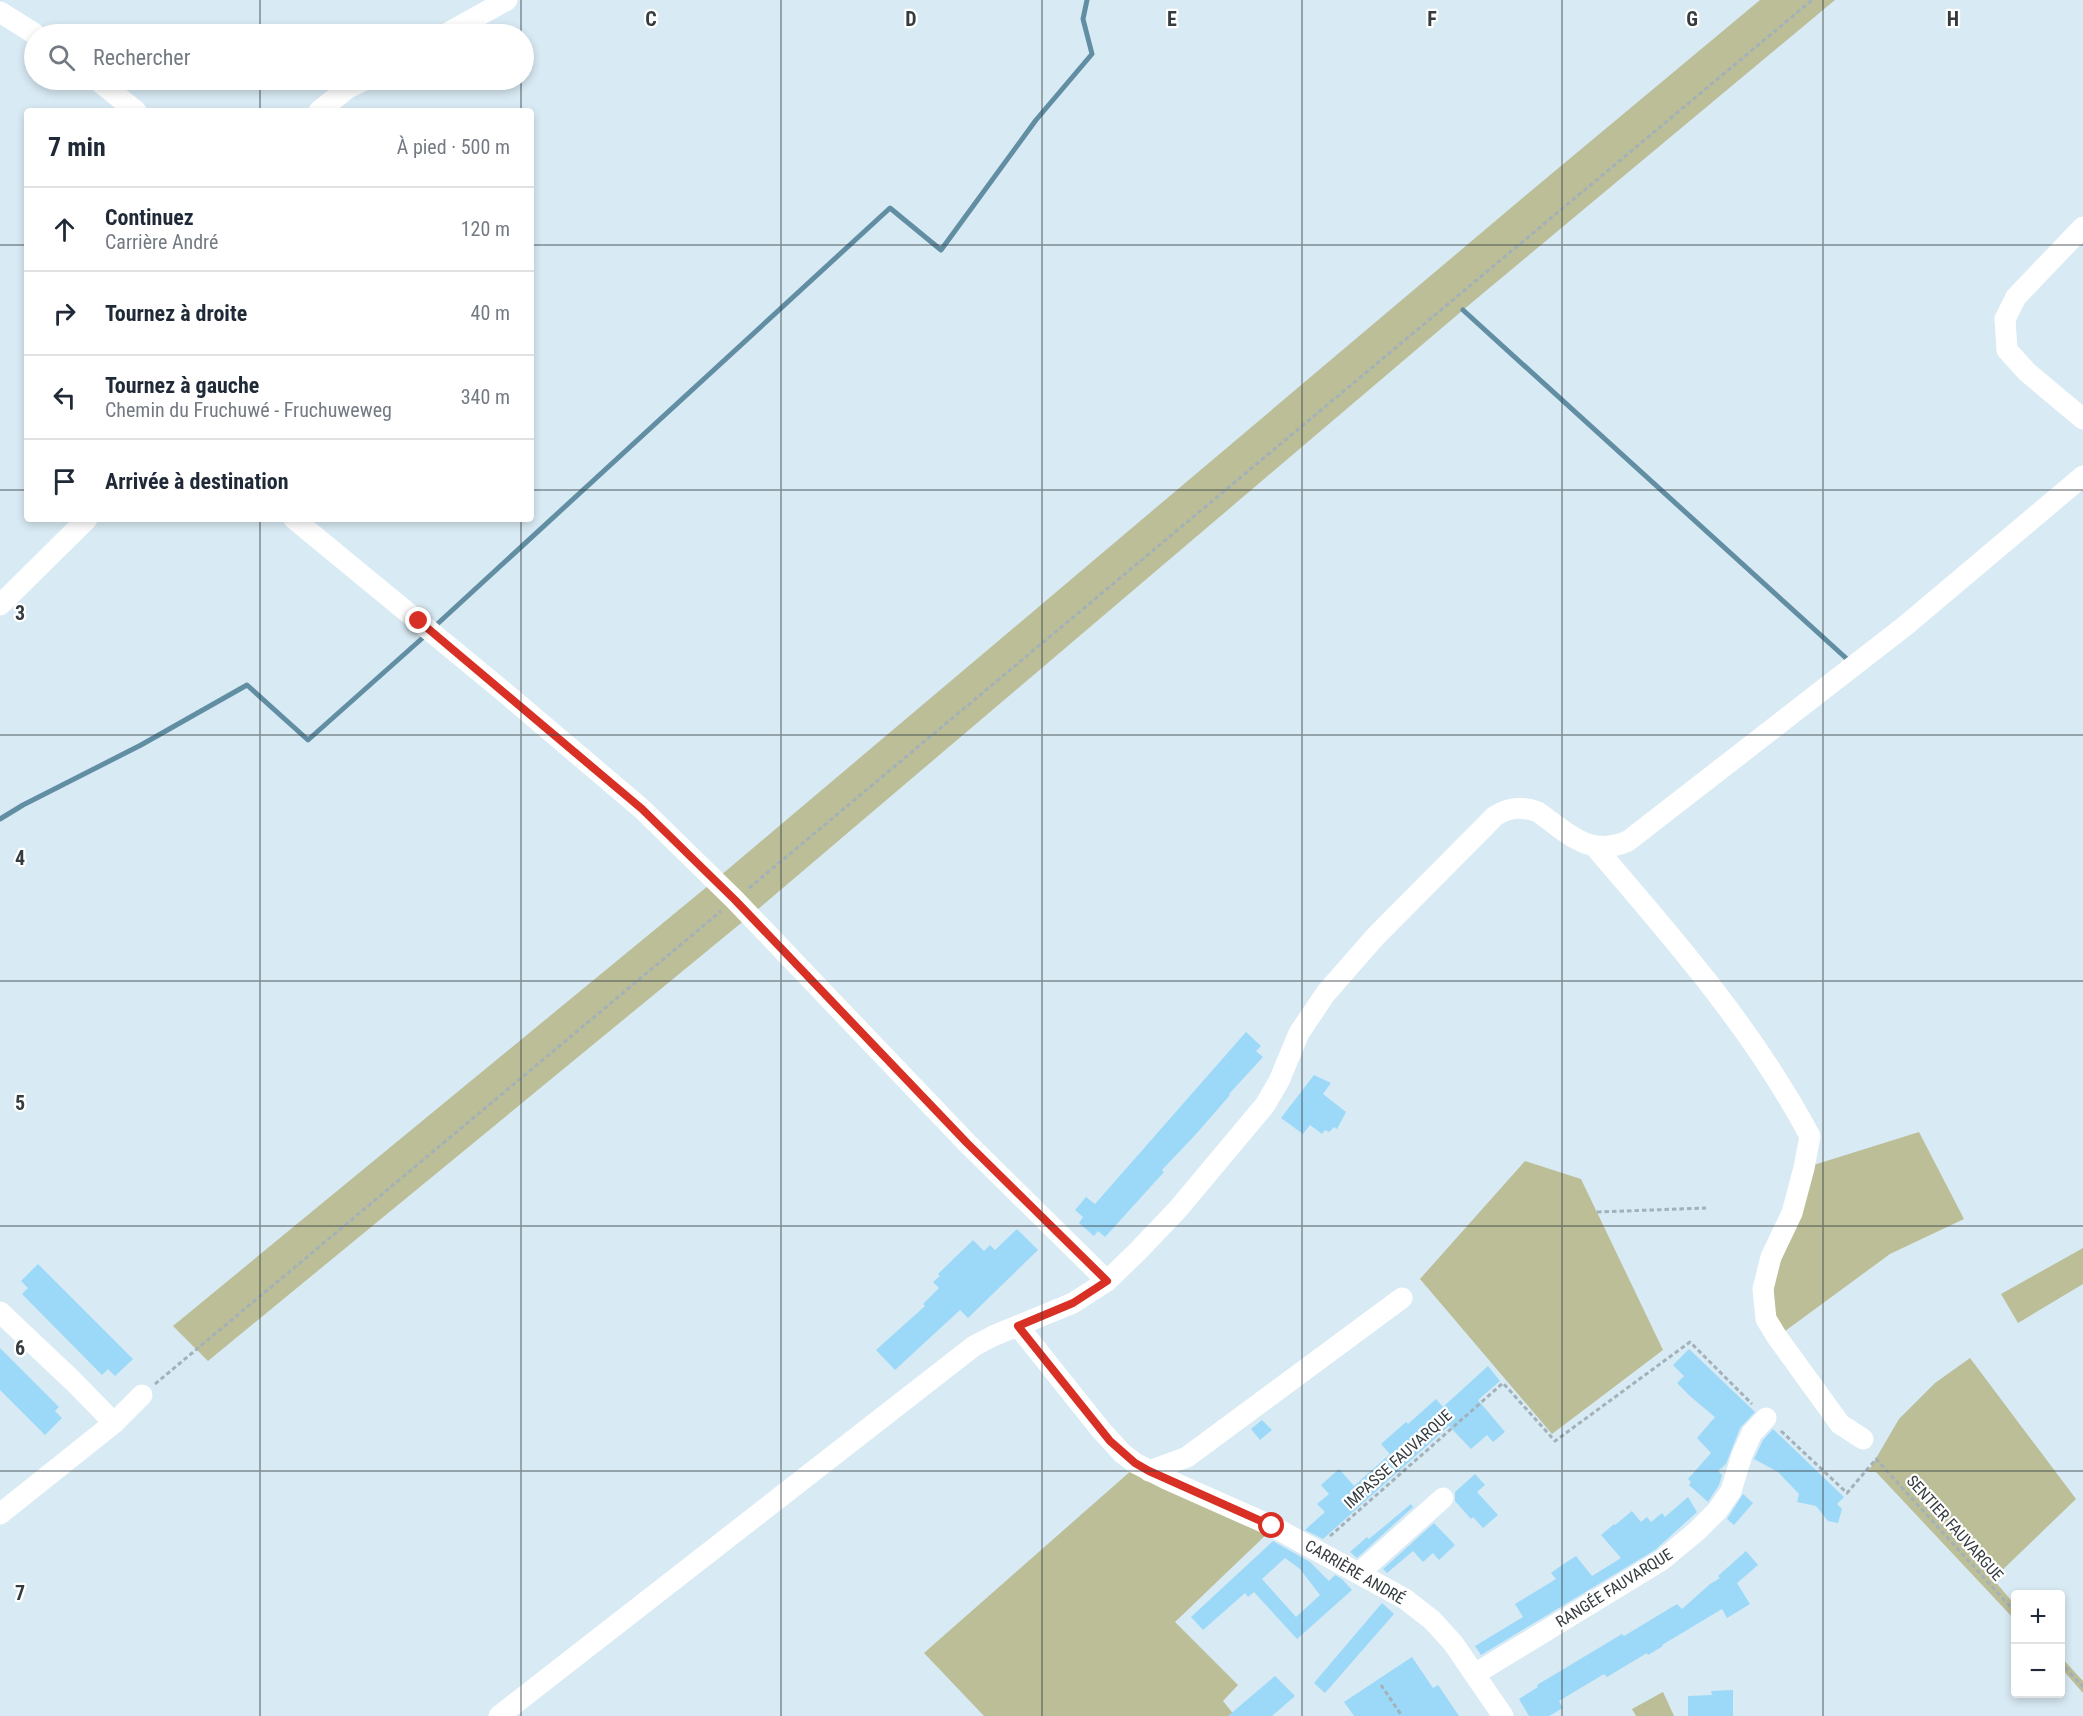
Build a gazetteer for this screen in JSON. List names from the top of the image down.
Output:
{
  "streets": {
    "street": ["CARRIÈRE ANDRÉ", "RANGÉE FAUVARQUE"],
    "path": ["IMPASSE FAUVARQUE", "SENTIER FAUVARGUE"]
  },
  "crossings": [
    ["IMPASSE FAUVARQUE", "SENTIER FAUVARGUE"],
    ["IMPASSE FAUVARQUE", "CARRIÈRE ANDRÉ"],
    ["IMPASSE FAUVARQUE", "RANGÉE FAUVARQUE"],
    ["SENTIER FAUVARGUE", "RANGÉE FAUVARQUE"],
    ["CARRIÈRE ANDRÉ", "RANGÉE FAUVARQUE"]
  ],
  "page": {
    "search": "Rechercher",
    "heading": ["7 min", "À pied · 500 m"],
    "list": [
      ["Continuez", "Carrière André", "120 m"],
      ["Tournez à droite", "40 m"],
      ["Tournez à gauche", "Chemin du Fruchuwé - Fruchuweweg", "340 m"],
      "Arrivée à destination"
    ],
    "map_buttons": ["+", "−"]
  },
  "grid": {
    "columns": [
      "C",
      "D",
      "E",
      "F",
      "G",
      "H"
    ],
    "rows": [
      "3",
      "4",
      "5",
      "6",
      "7"
    ]
  }
}
